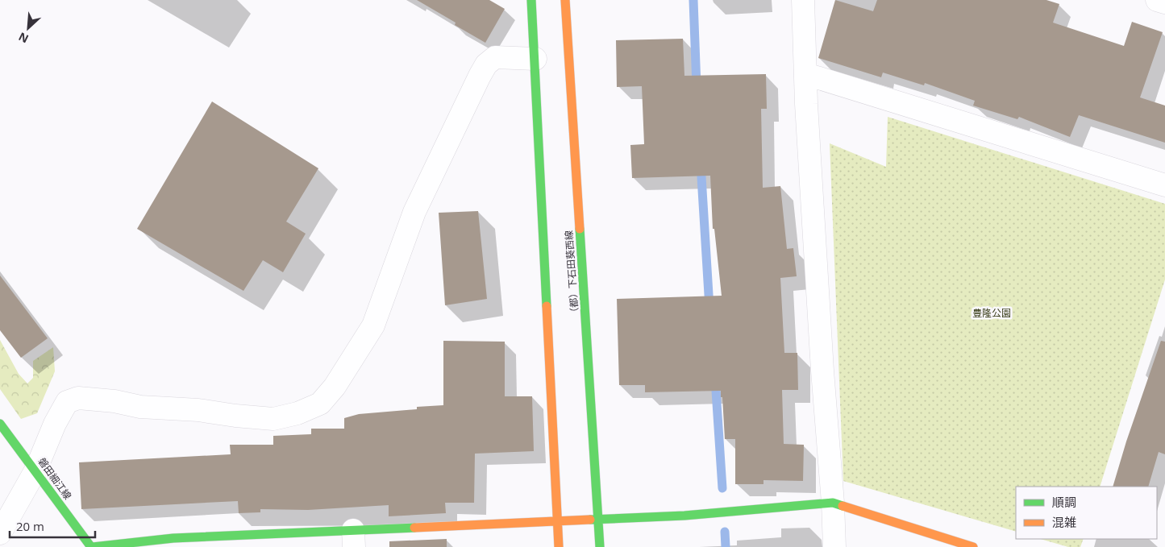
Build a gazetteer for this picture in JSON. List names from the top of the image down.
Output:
{
  "streets": {
    "street": ["（都）下石田葵西線", "磐田細江線"]
  },
  "parks": ["豊隆公園"],
  "legend": ["順調", "混雑"],
  "scale_bar": "20 m",
  "north": "bottom left"
}
